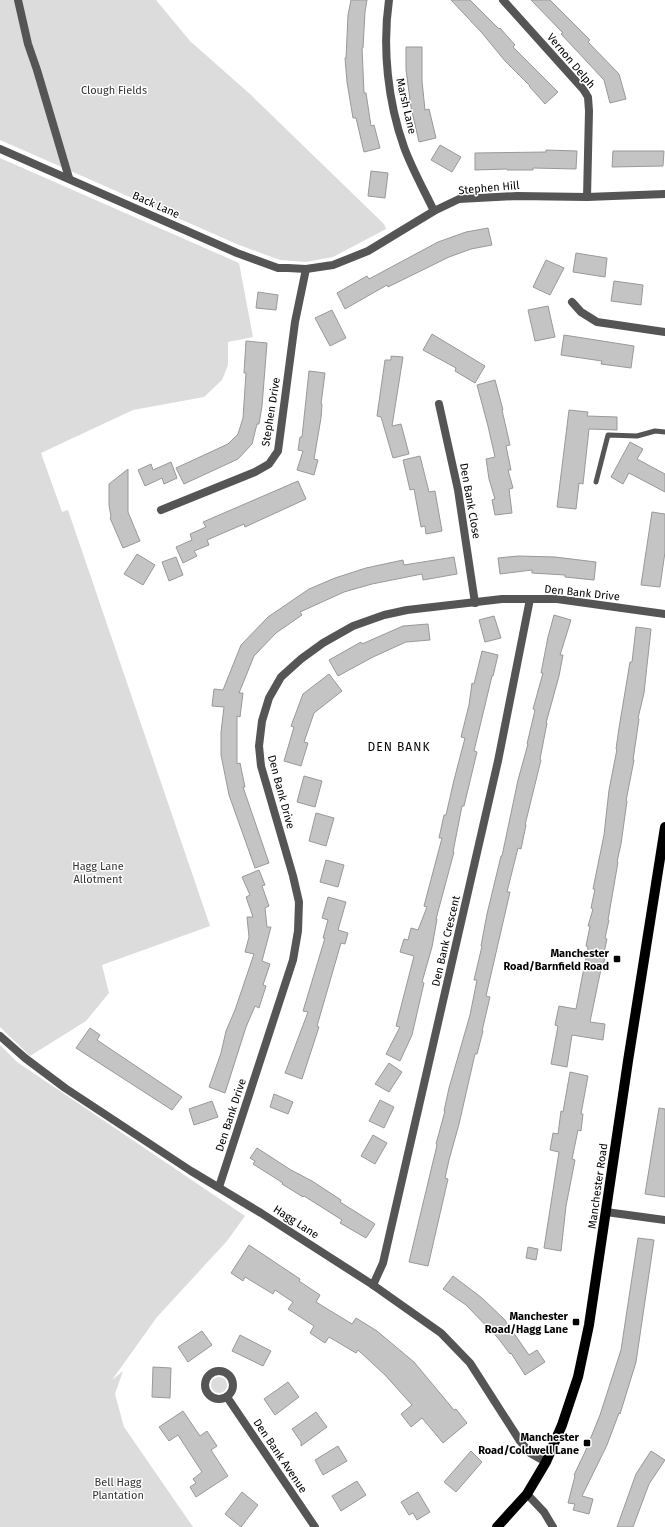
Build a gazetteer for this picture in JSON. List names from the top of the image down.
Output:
{
  "streets": {
    "main road": ["Manchester Road"],
    "street": [
      "Vernon Delph",
      "Marsh Lane",
      "Stephen Hill",
      "Back Lane",
      "Stephen Drive",
      "Den Bank Close",
      "Den Bank Drive",
      "Den Bank Crescent",
      "Hagg Lane",
      "Den Bank Avenue"
    ]
  },
  "crossings": [
    ["Vernon Delph", "Stephen Hill"],
    ["Marsh Lane", "Stephen Hill"],
    ["Stephen Hill", "Back Lane"],
    ["Stephen Hill", "Stephen Drive"],
    ["Back Lane", "Stephen Drive"],
    ["Den Bank Close", "Den Bank Drive"],
    ["Den Bank Drive", "Den Bank Crescent"],
    ["Den Bank Drive", "Hagg Lane"],
    ["Den Bank Crescent", "Hagg Lane"],
    ["Manchester Road", "Hagg Lane"]
  ],
  "districts": ["DEN BANK"],
  "parks": ["Clough Fields", "Hagg Lane Allotment", "Bell Hagg Plantation"],
  "places": {
    "transit": ["Manchester Road/Barnfield Road", "Manchester Road/Hagg Lane", "Manchester Road/Coldwell Lane"]
  }
}
